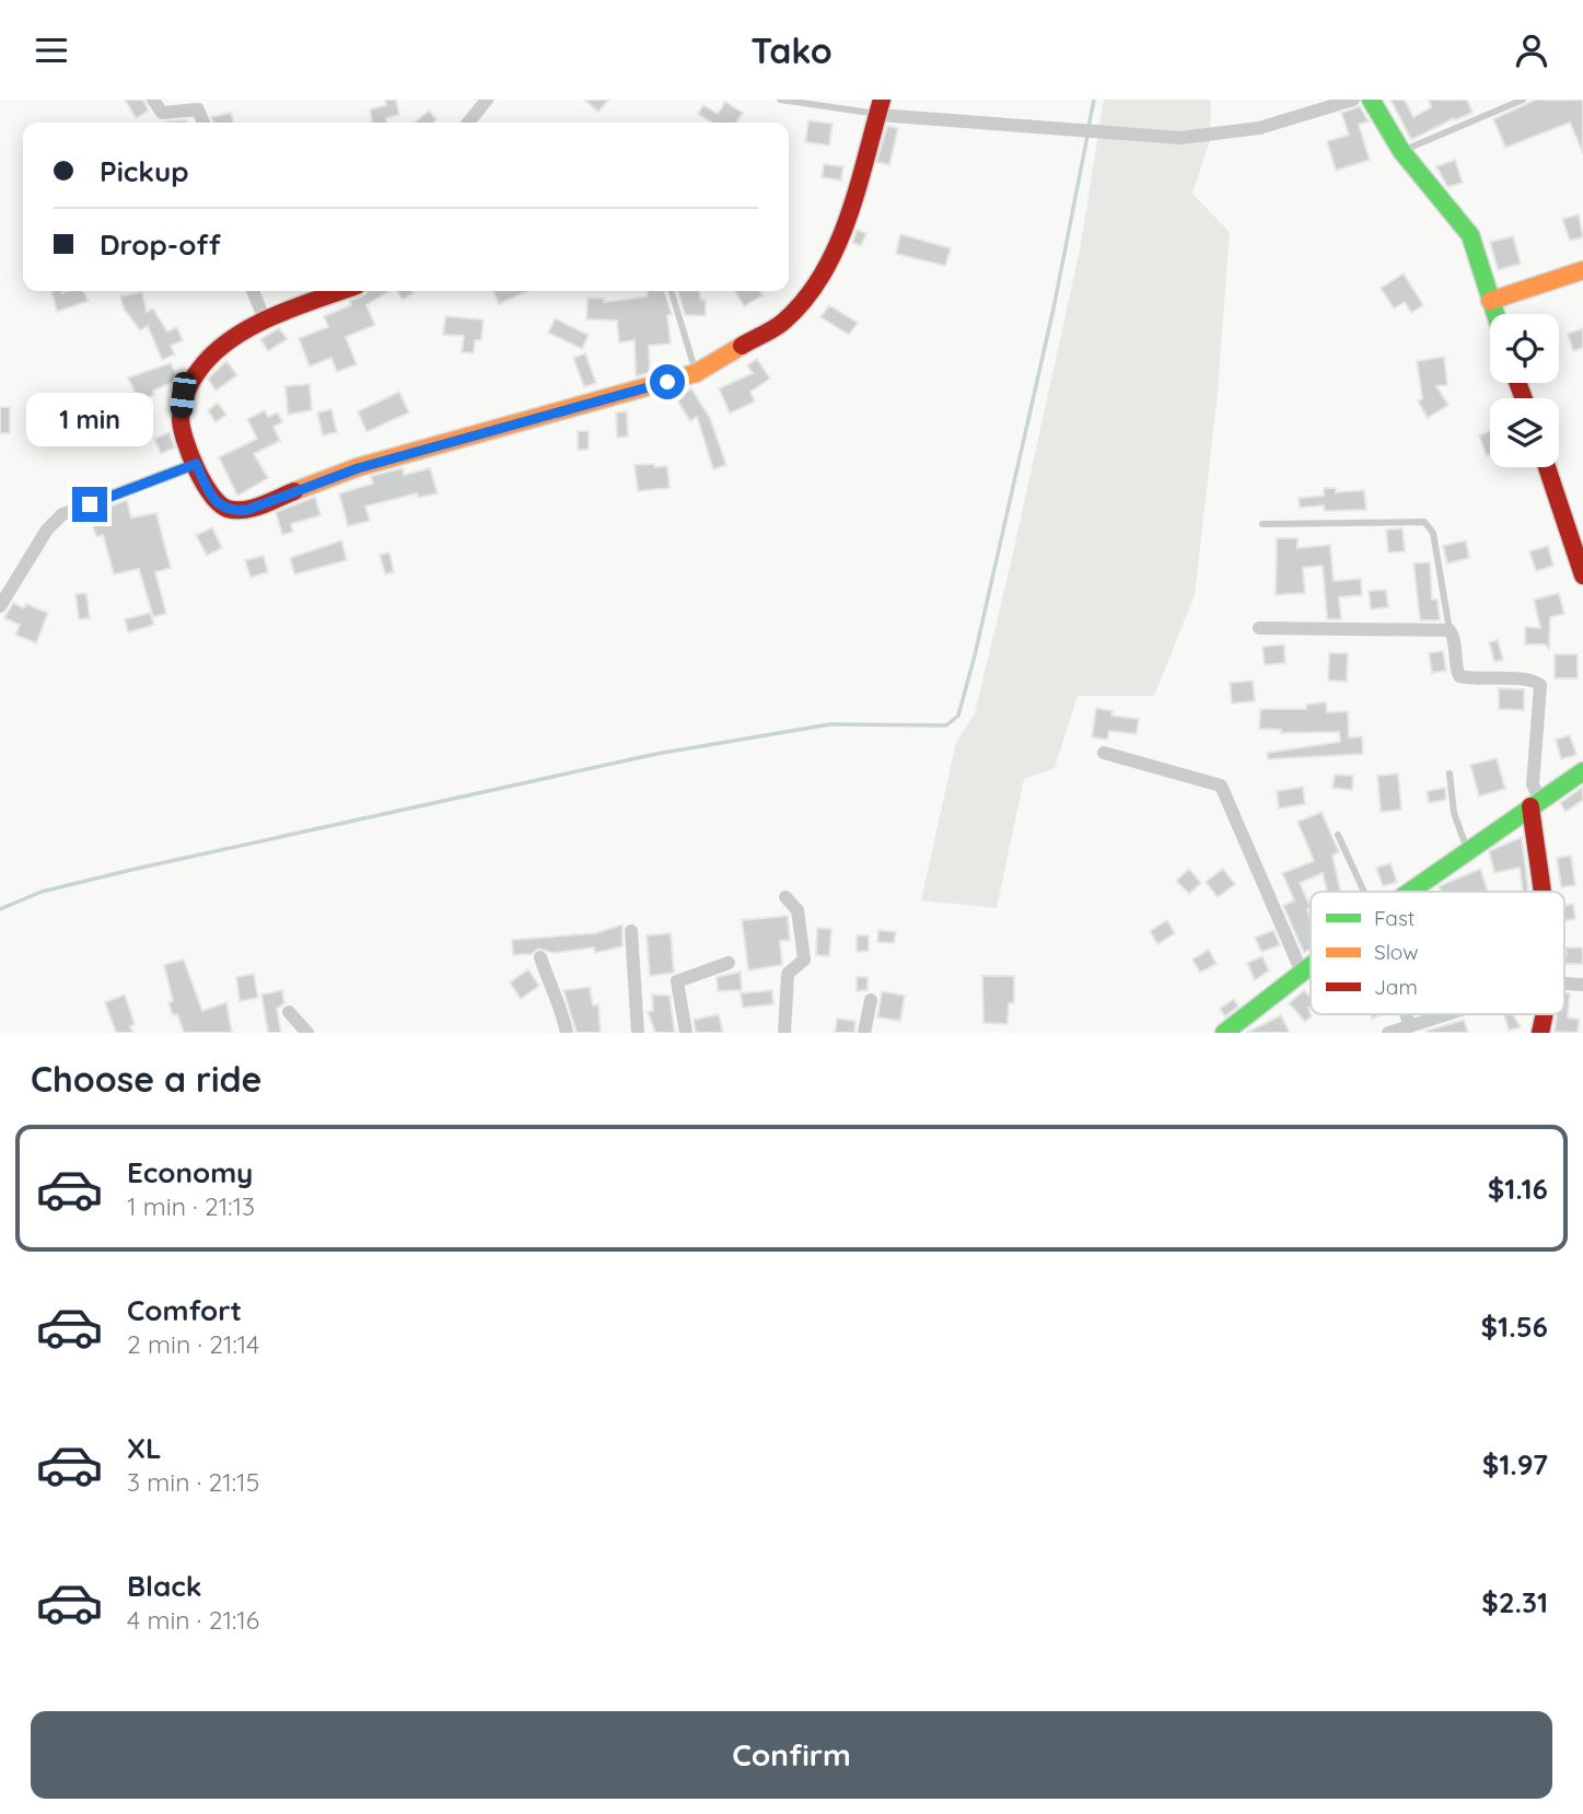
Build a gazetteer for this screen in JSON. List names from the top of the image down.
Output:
{
  "legend": ["Fast", "Slow", "Jam"],
  "page": {
    "header": "Tako",
    "banner": ["Pickup", "Drop-off"],
    "bubble": "1 min",
    "heading": "Choose a ride",
    "list": [
      {
        "name": "Economy",
        "note": "1 min · 21:13",
        "value": "$1.16"
      },
      {
        "name": "Comfort",
        "note": "2 min · 21:14",
        "value": "$1.56"
      },
      {
        "name": "XL",
        "note": "3 min · 21:15",
        "value": "$1.97"
      },
      {
        "name": "Black",
        "note": "4 min · 21:16",
        "value": "$2.31"
      }
    ],
    "buttons": "Confirm"
  }
}
